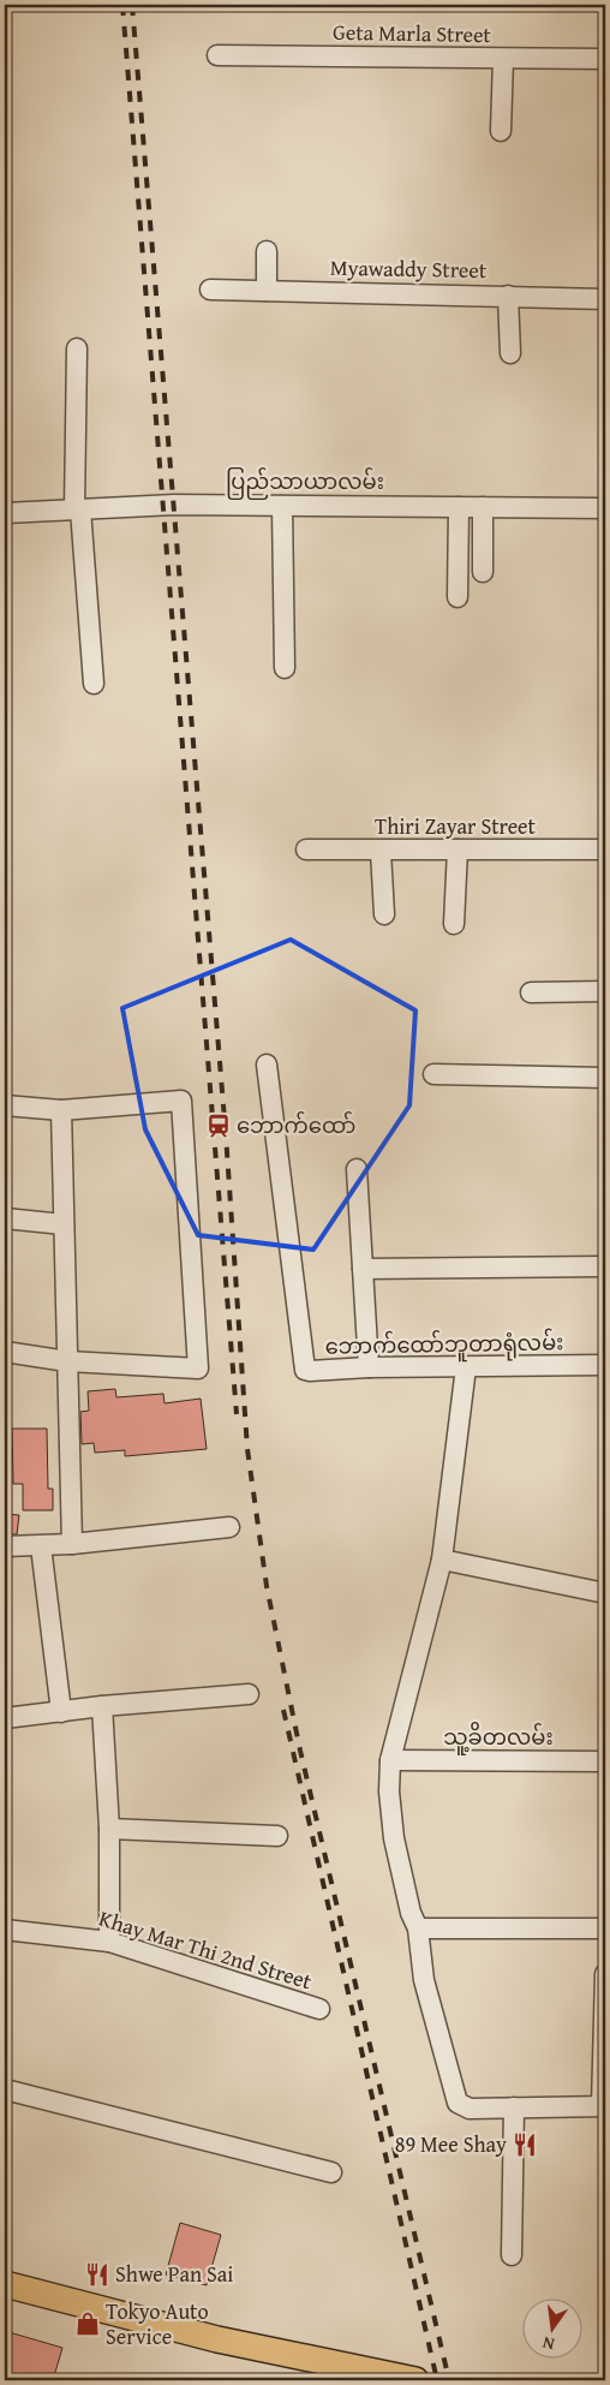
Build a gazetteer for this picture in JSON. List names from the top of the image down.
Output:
{
  "streets": {
    "street": [
      "Geta Marla Street",
      "Myawaddy Street",
      "ပြည်သာယာလမ်း",
      "Thiri Zayar Street",
      "ဘောက်ထော်ဘူတာရုံလမ်း",
      "သူ့ခိတလမ်း",
      "Khay Mar Thi 2nd Street"
    ]
  },
  "places": {
    "station": ["ဘောက်ထော်"],
    "restaurant": ["89 Mee Shay", "Shwe Pan Sai"],
    "shop": ["Tokyo Auto Service"]
  },
  "north": "bottom"
}
